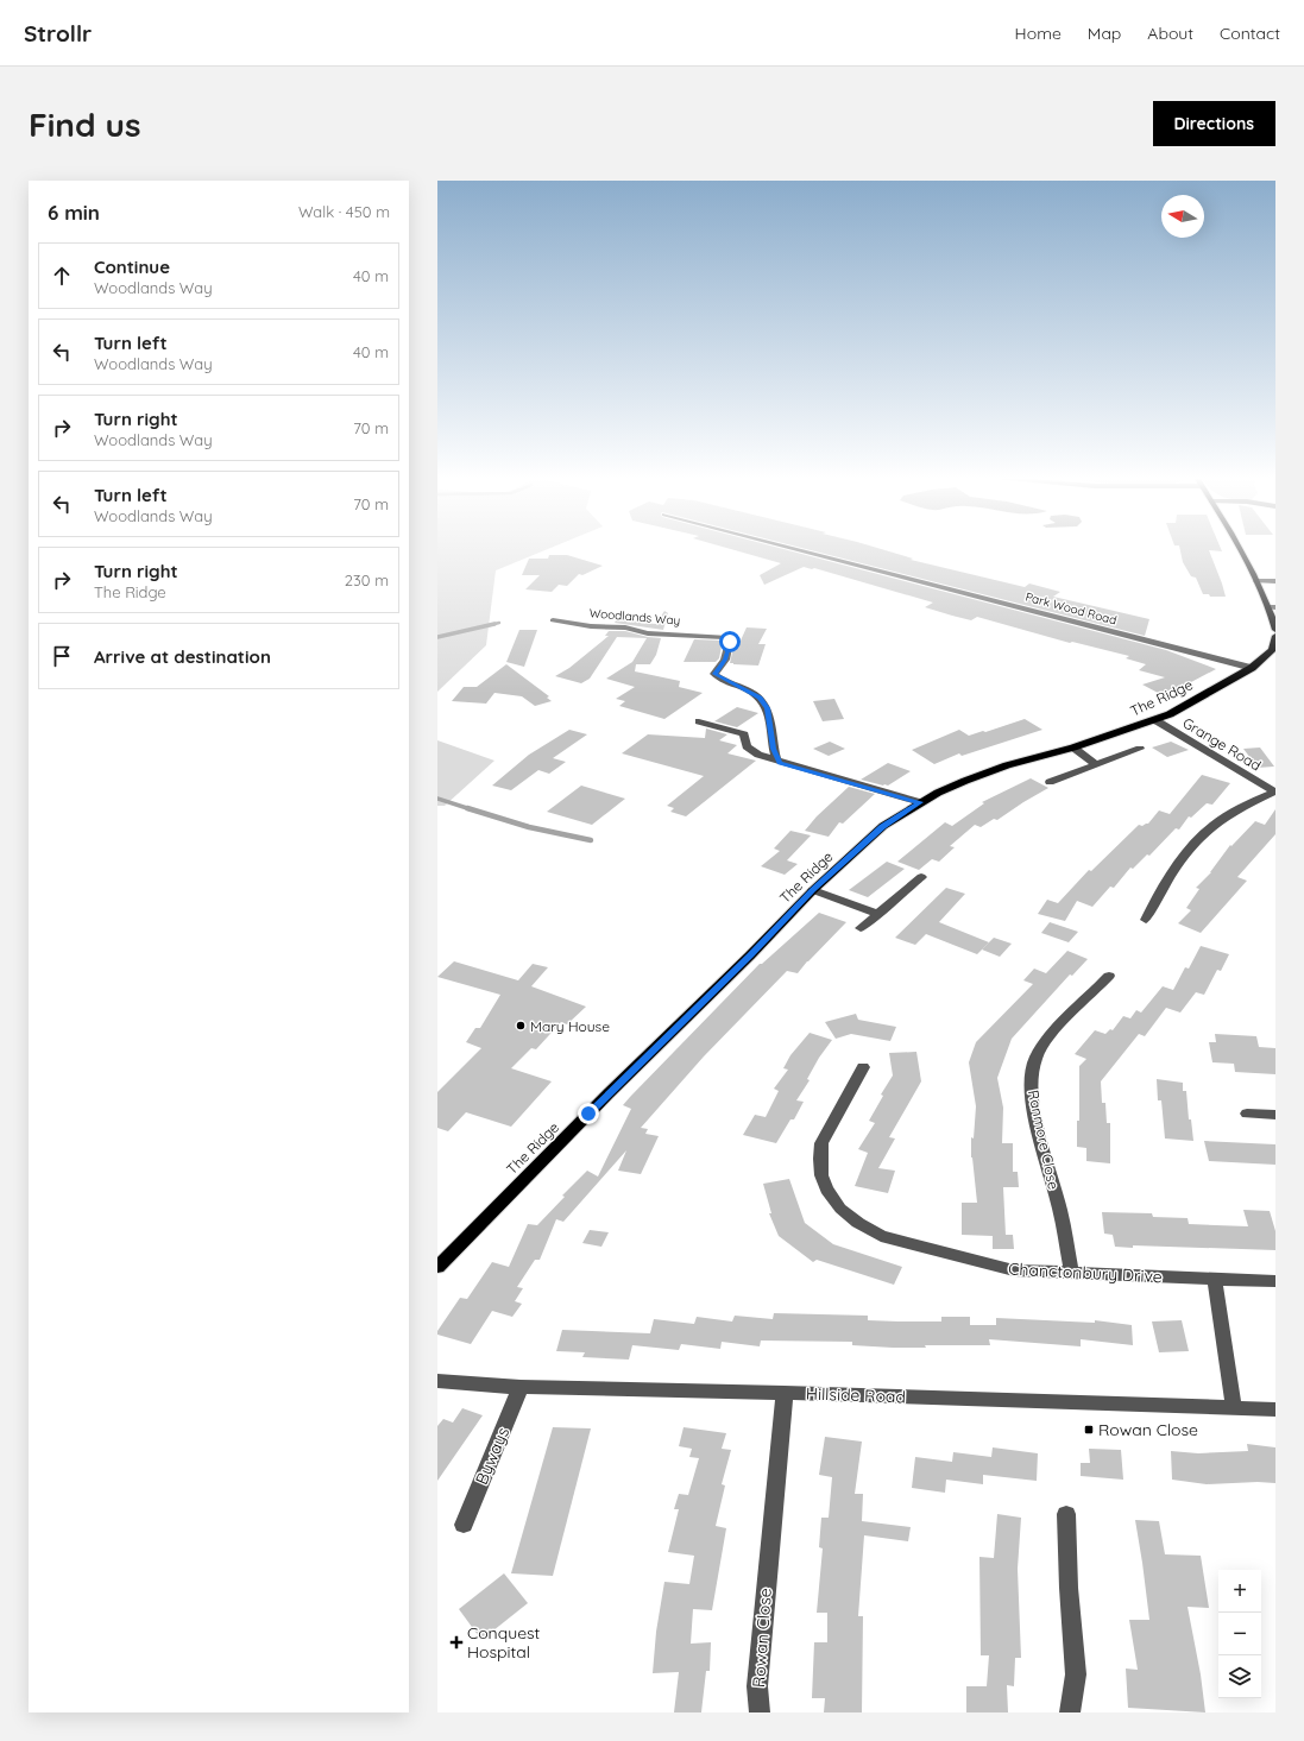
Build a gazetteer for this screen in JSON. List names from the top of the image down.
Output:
{
  "streets": {
    "main road": ["The Ridge"],
    "street": [
      "Park Wood Road",
      "Woodlands Way",
      "Grange Road",
      "Ranmore Close",
      "Chanctonbury Drive",
      "Hillside Road",
      "Byways",
      "Rowan Close"
    ]
  },
  "crossings": [
    ["Park Wood Road", "The Ridge"],
    ["The Ridge", "Grange Road"],
    ["Ranmore Close", "Chanctonbury Drive"],
    ["Hillside Road", "Byways"],
    ["Hillside Road", "Rowan Close"]
  ],
  "places": {
    "other": ["Mary House"],
    "transit": ["Rowan Close"],
    "health": ["Conquest Hospital"]
  },
  "north": "left",
  "page": {
    "header": "Strollr",
    "nav": [
      "Home",
      "Map",
      "About",
      "Contact"
    ],
    "buttons": "Directions",
    "title": "Find us",
    "heading": ["6 min", "Walk · 450 m"],
    "list": [
      ["Continue", "Woodlands Way", "40 m"],
      ["Turn left", "Woodlands Way", "40 m"],
      ["Turn right", "Woodlands Way", "70 m"],
      ["Turn left", "Woodlands Way", "70 m"],
      ["Turn right", "The Ridge", "230 m"],
      "Arrive at destination"
    ],
    "map_buttons": ["+", "−"]
  }
}
